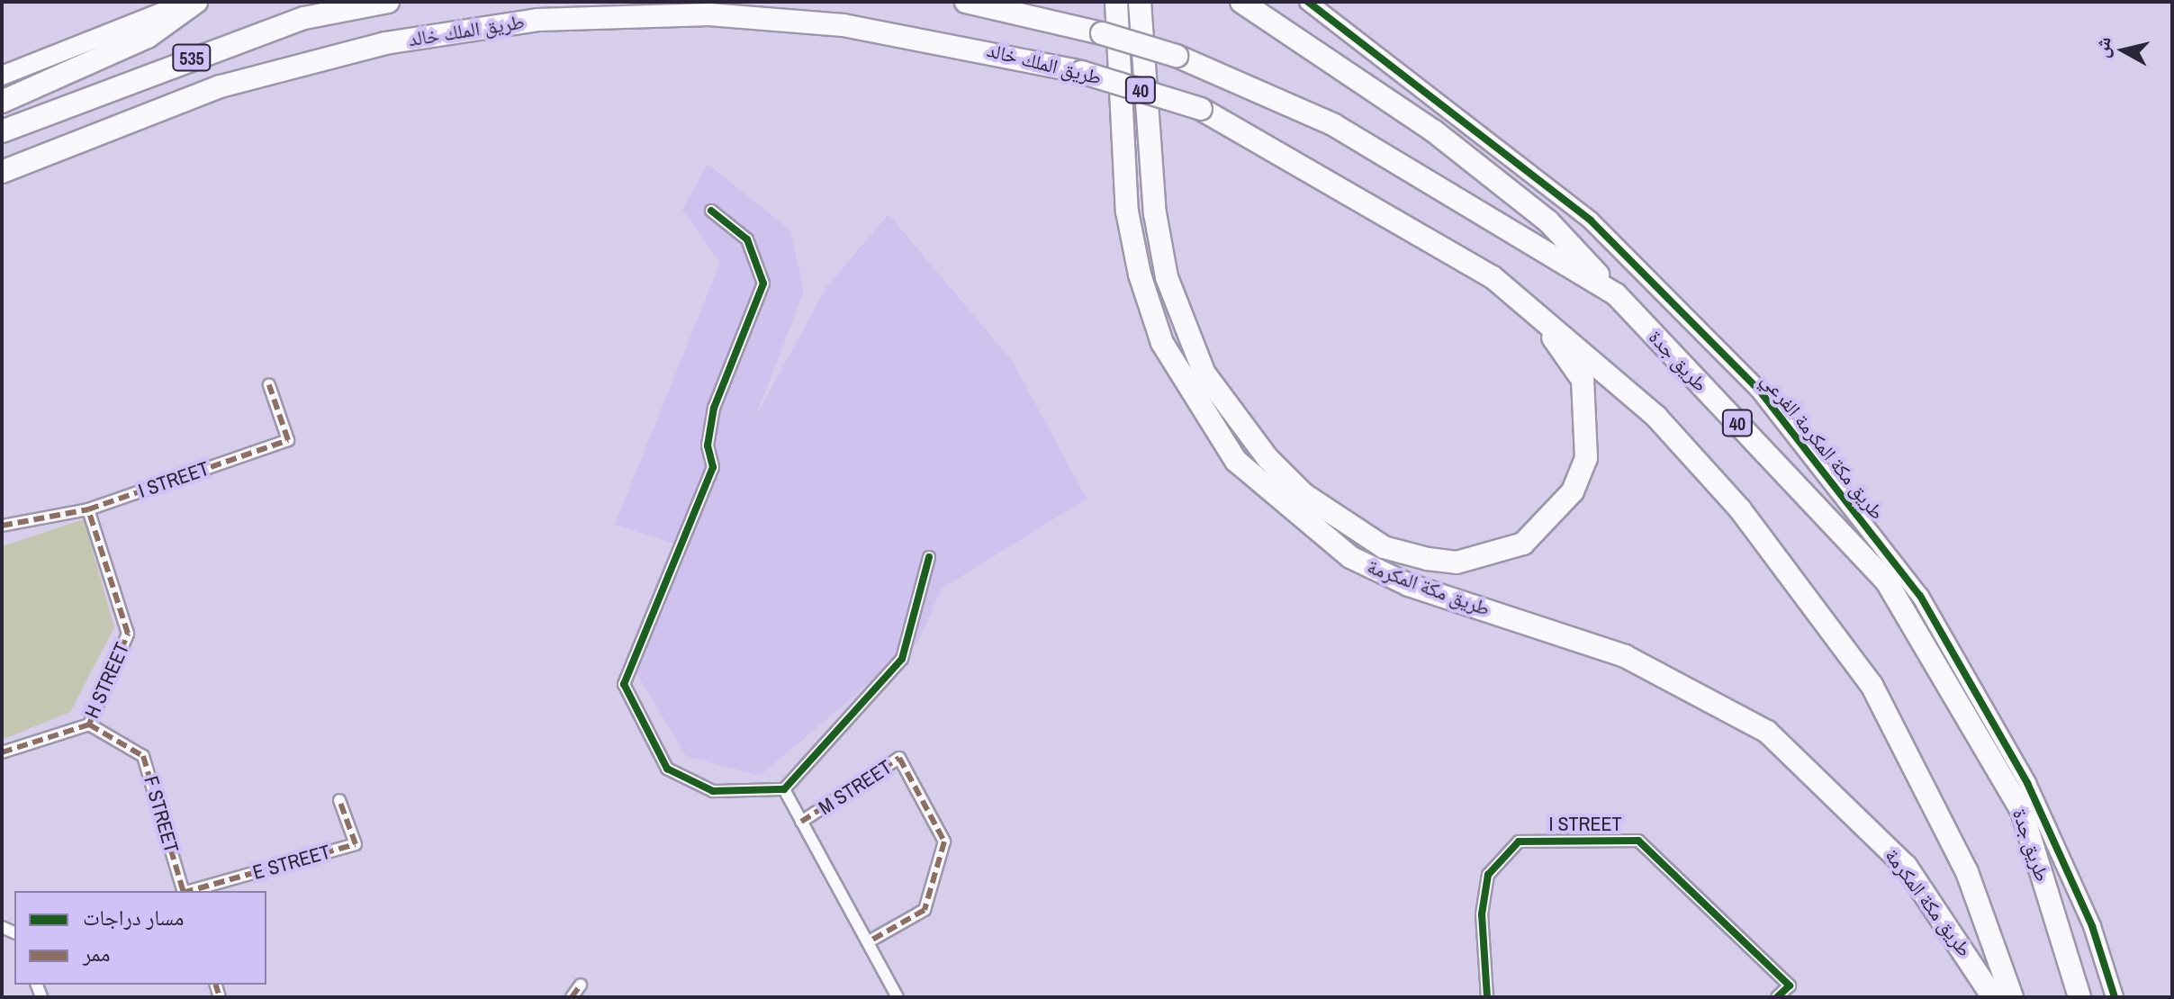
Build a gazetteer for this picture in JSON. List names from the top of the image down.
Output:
{
  "streets": {
    "highway": [
      "طريق الملك خالد",
      "535",
      "40",
      "طريق جدة",
      "طريق مكة المكرمة"
    ],
    "street": [
      "طريق مكة المكرمة الفرعي",
      "I STREET",
      "H STREET",
      "M STREET",
      "F STREET",
      "E STREET"
    ]
  },
  "crossings": [
    ["طريق الملك خالد", "40"],
    ["طريق الملك خالد", "طريق مكة المكرمة"],
    ["40", "طريق مكة المكرمة"],
    ["I STREET", "H STREET"],
    ["H STREET", "F STREET"]
  ],
  "legend": ["مسار دراجات", "ممر"],
  "north": "left"
}
